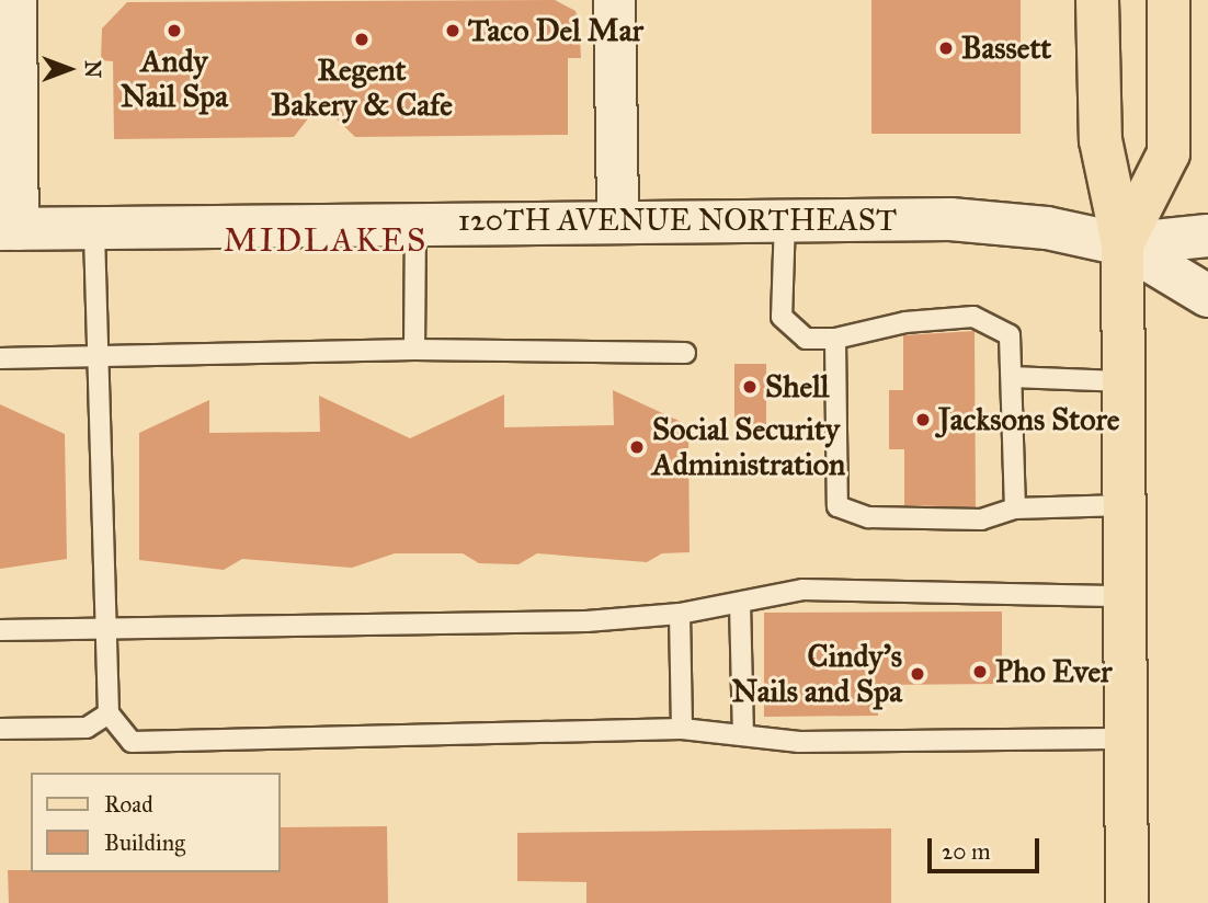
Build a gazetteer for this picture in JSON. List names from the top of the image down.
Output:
{
  "streets": {
    "main road": ["120TH AVENUE NORTHEAST"]
  },
  "districts": ["MIDLAKES"],
  "places": [
    "Andy Nail Spa",
    "Taco Del Mar",
    "Regent Bakery & Cafe",
    "Bassett",
    "Shell",
    "Jacksons Store",
    "Social Security Administration",
    "Pho Ever",
    "Cindy's Nails and Spa"
  ],
  "legend": ["Road", "Building"],
  "scale_bar": "20 m",
  "north": "right"
}
